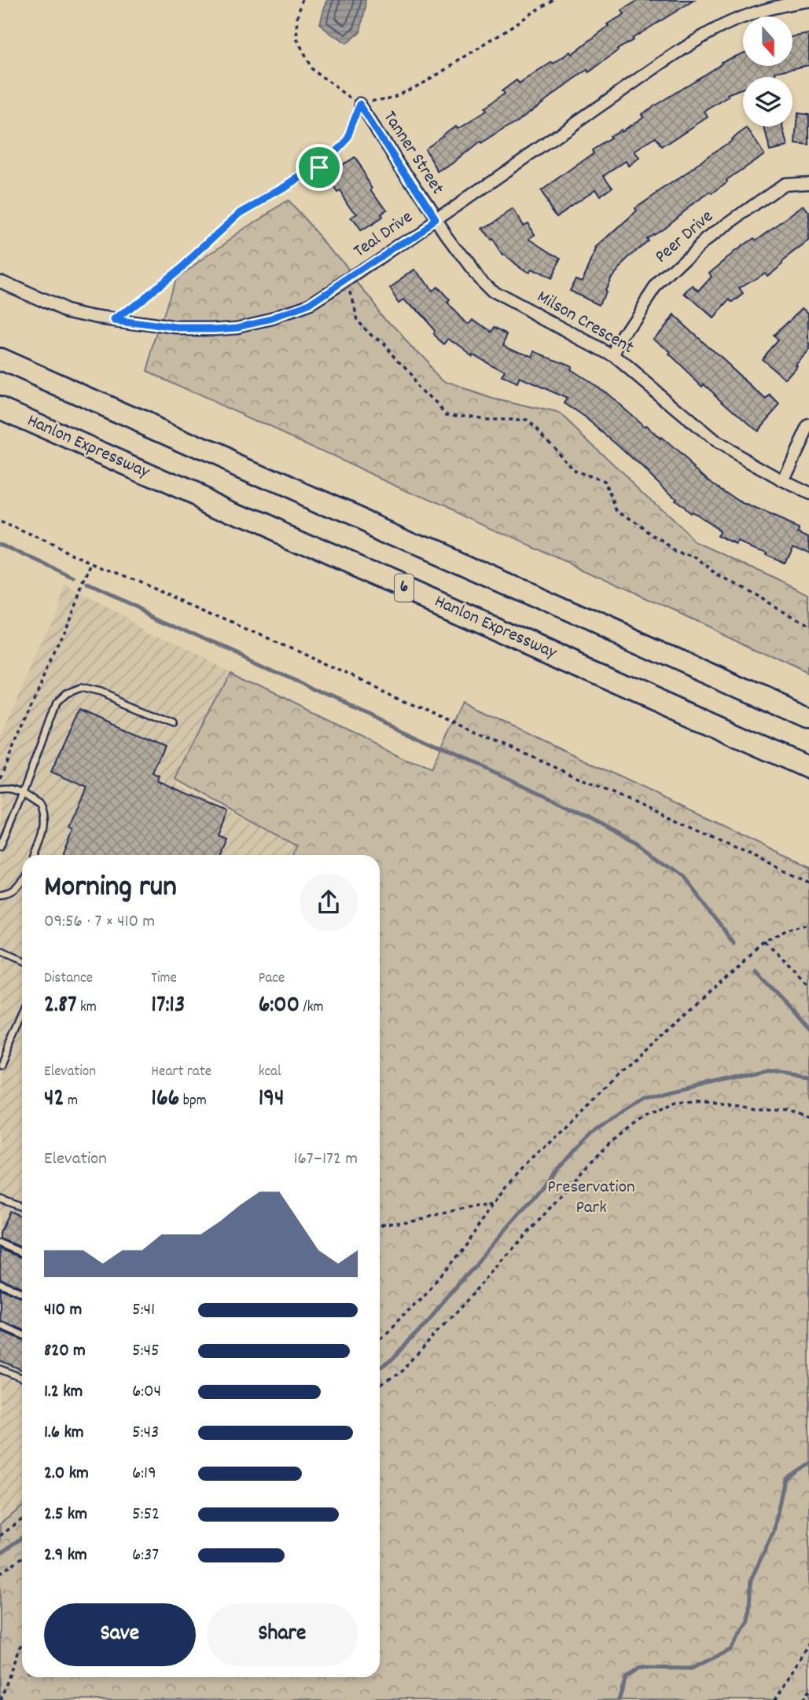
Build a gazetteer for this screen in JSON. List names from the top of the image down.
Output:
{
  "streets": {
    "highway": ["Hanlon Expressway", "6"],
    "street": [
      "Tanner Street",
      "Teal Drive",
      "Peer Drive",
      "Milson Crescent"
    ]
  },
  "crossings": [
    ["Tanner Street", "Teal Drive"],
    ["Tanner Street", "Milson Crescent"],
    ["Teal Drive", "Milson Crescent"],
    ["Peer Drive", "Milson Crescent"]
  ],
  "parks": ["Preservation Park"],
  "north": "bottom",
  "page": {
    "heading": ["Morning run", "09:56 · 7 × 410 m"],
    "stats": [
      ["Distance", "2.87 km"],
      ["Time", "17:13"],
      ["Pace", "6:00 /km"],
      ["Elevation", "42 m"],
      ["Heart rate", "166 bpm"],
      ["kcal", "194"]
    ],
    "chart": ["Elevation", "167–172 m"],
    "list": [
      {
        "name": "410 m",
        "note": "5:41"
      },
      {
        "name": "820 m",
        "note": "5:45"
      },
      {
        "name": "1.2 km",
        "note": "6:04"
      },
      {
        "name": "1.6 km",
        "note": "5:43"
      },
      {
        "name": "2.0 km",
        "note": "6:19"
      },
      {
        "name": "2.5 km",
        "note": "5:52"
      },
      {
        "name": "2.9 km",
        "note": "6:37"
      }
    ],
    "buttons": ["Save", "Share"]
  }
}
